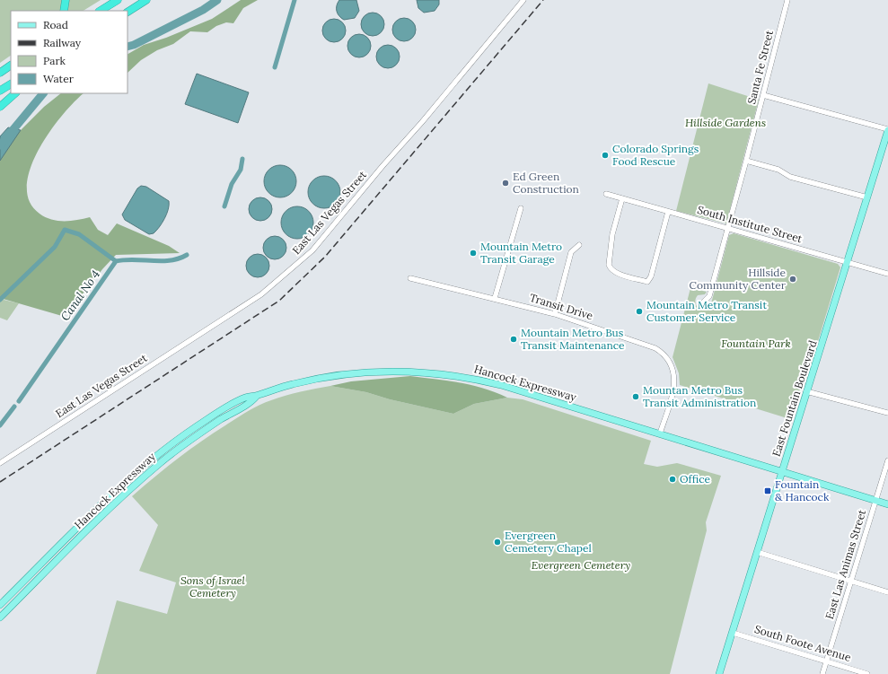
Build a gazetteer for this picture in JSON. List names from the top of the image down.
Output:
{
  "streets": {
    "main road": ["Hancock Expressway", "East Fountain Boulevard"],
    "street": [
      "Santa Fe Street",
      "East Las Vegas Street",
      "South Institute Street",
      "Transit Drive",
      "East Las Animas Street",
      "South Foote Avenue"
    ]
  },
  "crossings": [
    ["Santa Fe Street", "South Institute Street"],
    ["South Institute Street", "East Fountain Boulevard"],
    ["Transit Drive", "Hancock Expressway"],
    ["Hancock Expressway", "East Fountain Boulevard"],
    ["Hancock Expressway", "East Las Animas Street"],
    ["East Fountain Boulevard", "South Foote Avenue"],
    ["East Las Animas Street", "South Foote Avenue"]
  ],
  "water": ["Canal No 4"],
  "parks": [
    "Hillside Gardens",
    "Fountain Park",
    "Evergreen Cemetery",
    "Sons of Israel Cemetery"
  ],
  "places": {
    "other": [
      "Colorado Springs Food Rescue",
      "Ed Green Construction",
      "Mountain Metro Transit Garage",
      "Hillside Community Center",
      "Mountain Metro Transit Customer Service",
      "Mountain Metro Bus Transit Maintenance",
      "Mountan Metro Bus Transit Administration",
      "Office",
      "Evergreen Cemetery Chapel"
    ],
    "transit": ["Fountain & Hancock"]
  },
  "legend": [
    "Road",
    "Railway",
    "Park",
    "Water"
  ]
}
